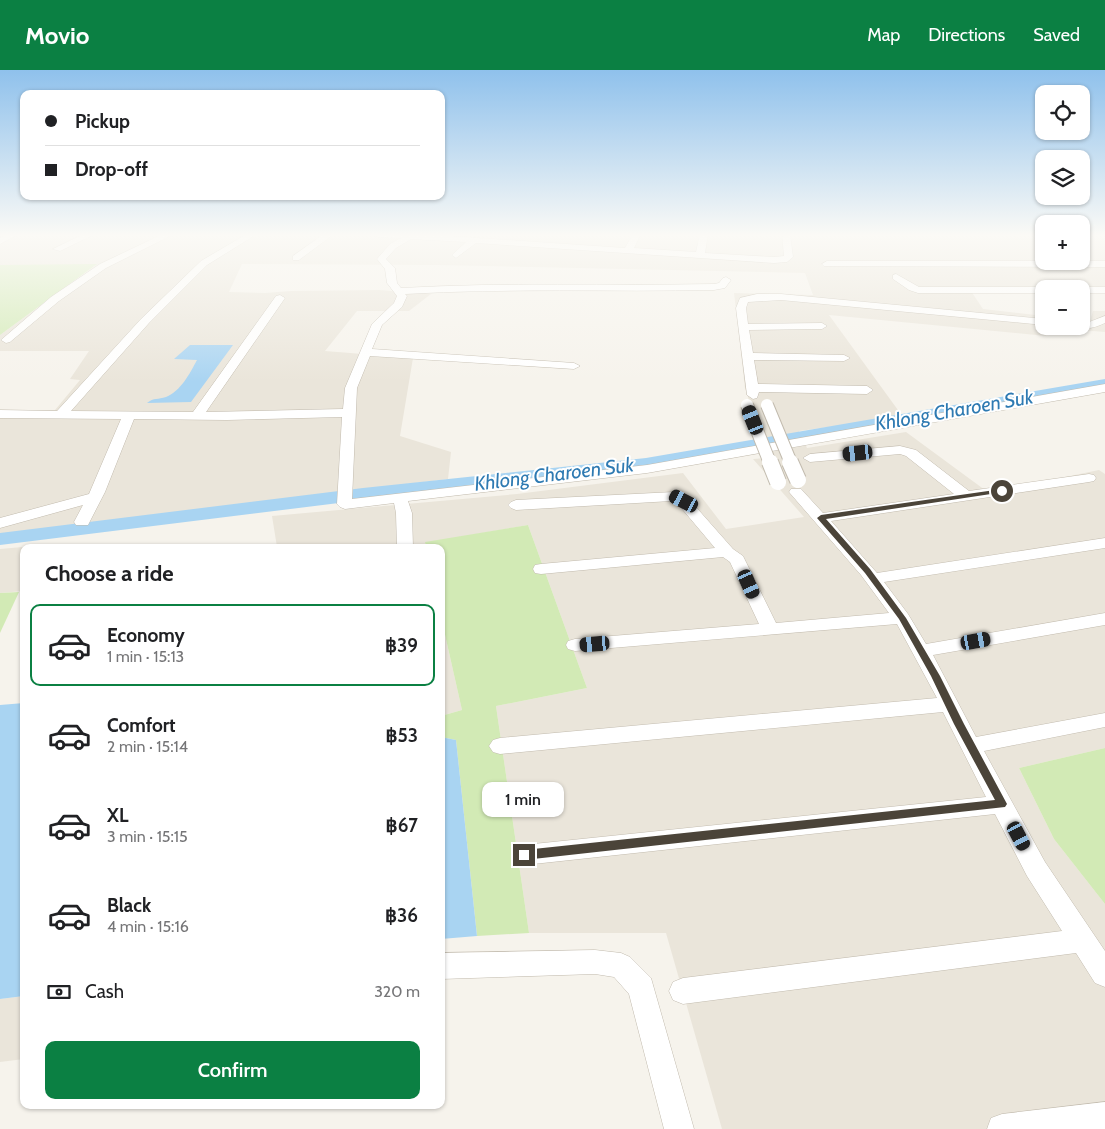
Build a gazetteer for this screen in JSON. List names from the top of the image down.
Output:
{
  "water": ["Khlong Charoen Suk"],
  "page": {
    "header": "Movio",
    "nav": ["Map", "Directions", "Saved"],
    "map_buttons": ["+", "−"],
    "banner": ["Pickup", "Drop-off"],
    "heading": "Choose a ride",
    "list": [
      {
        "name": "Economy",
        "note": "1 min · 15:13",
        "value": "฿39"
      },
      {
        "name": "Comfort",
        "note": "2 min · 15:14",
        "value": "฿53"
      },
      {
        "name": "XL",
        "note": "3 min · 15:15",
        "value": "฿67"
      },
      {
        "name": "Black",
        "note": "4 min · 15:16",
        "value": "฿36"
      }
    ],
    "bubble": "1 min",
    "pay": ["Cash", "320 m"],
    "buttons": "Confirm"
  }
}
